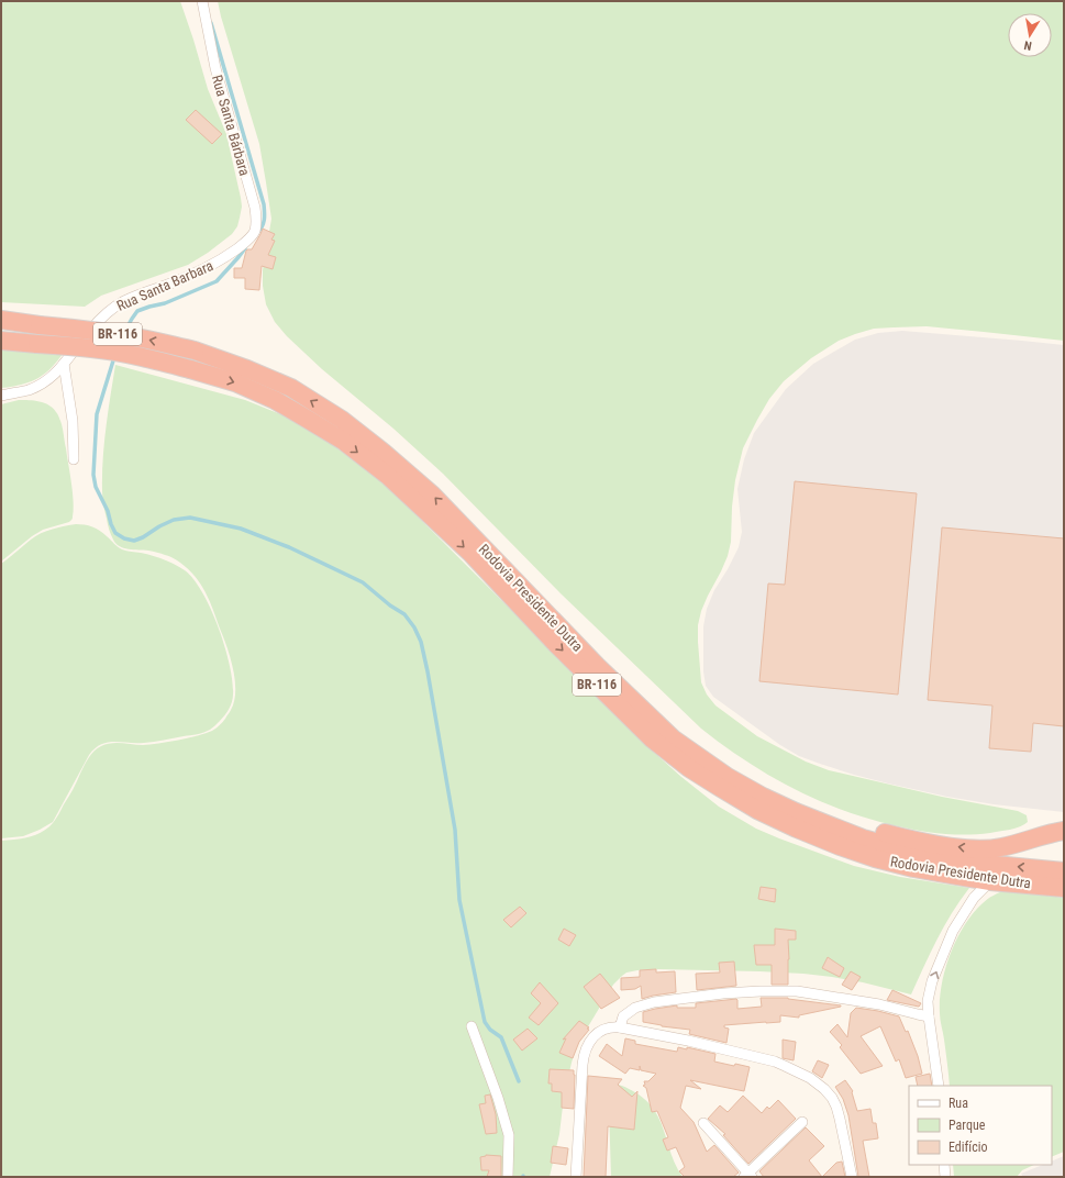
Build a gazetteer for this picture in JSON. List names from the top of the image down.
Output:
{
  "streets": {
    "highway": ["BR-116", "Rodovia Presidente Dutra"],
    "street": ["Rua Santa Bárbara", "Rua Santa Barbara"]
  },
  "crossings": [
    ["Rua Santa Bárbara", "Rua Santa Barbara"]
  ],
  "legend": ["Rua", "Parque", "Edifício"],
  "north": "bottom"
}
